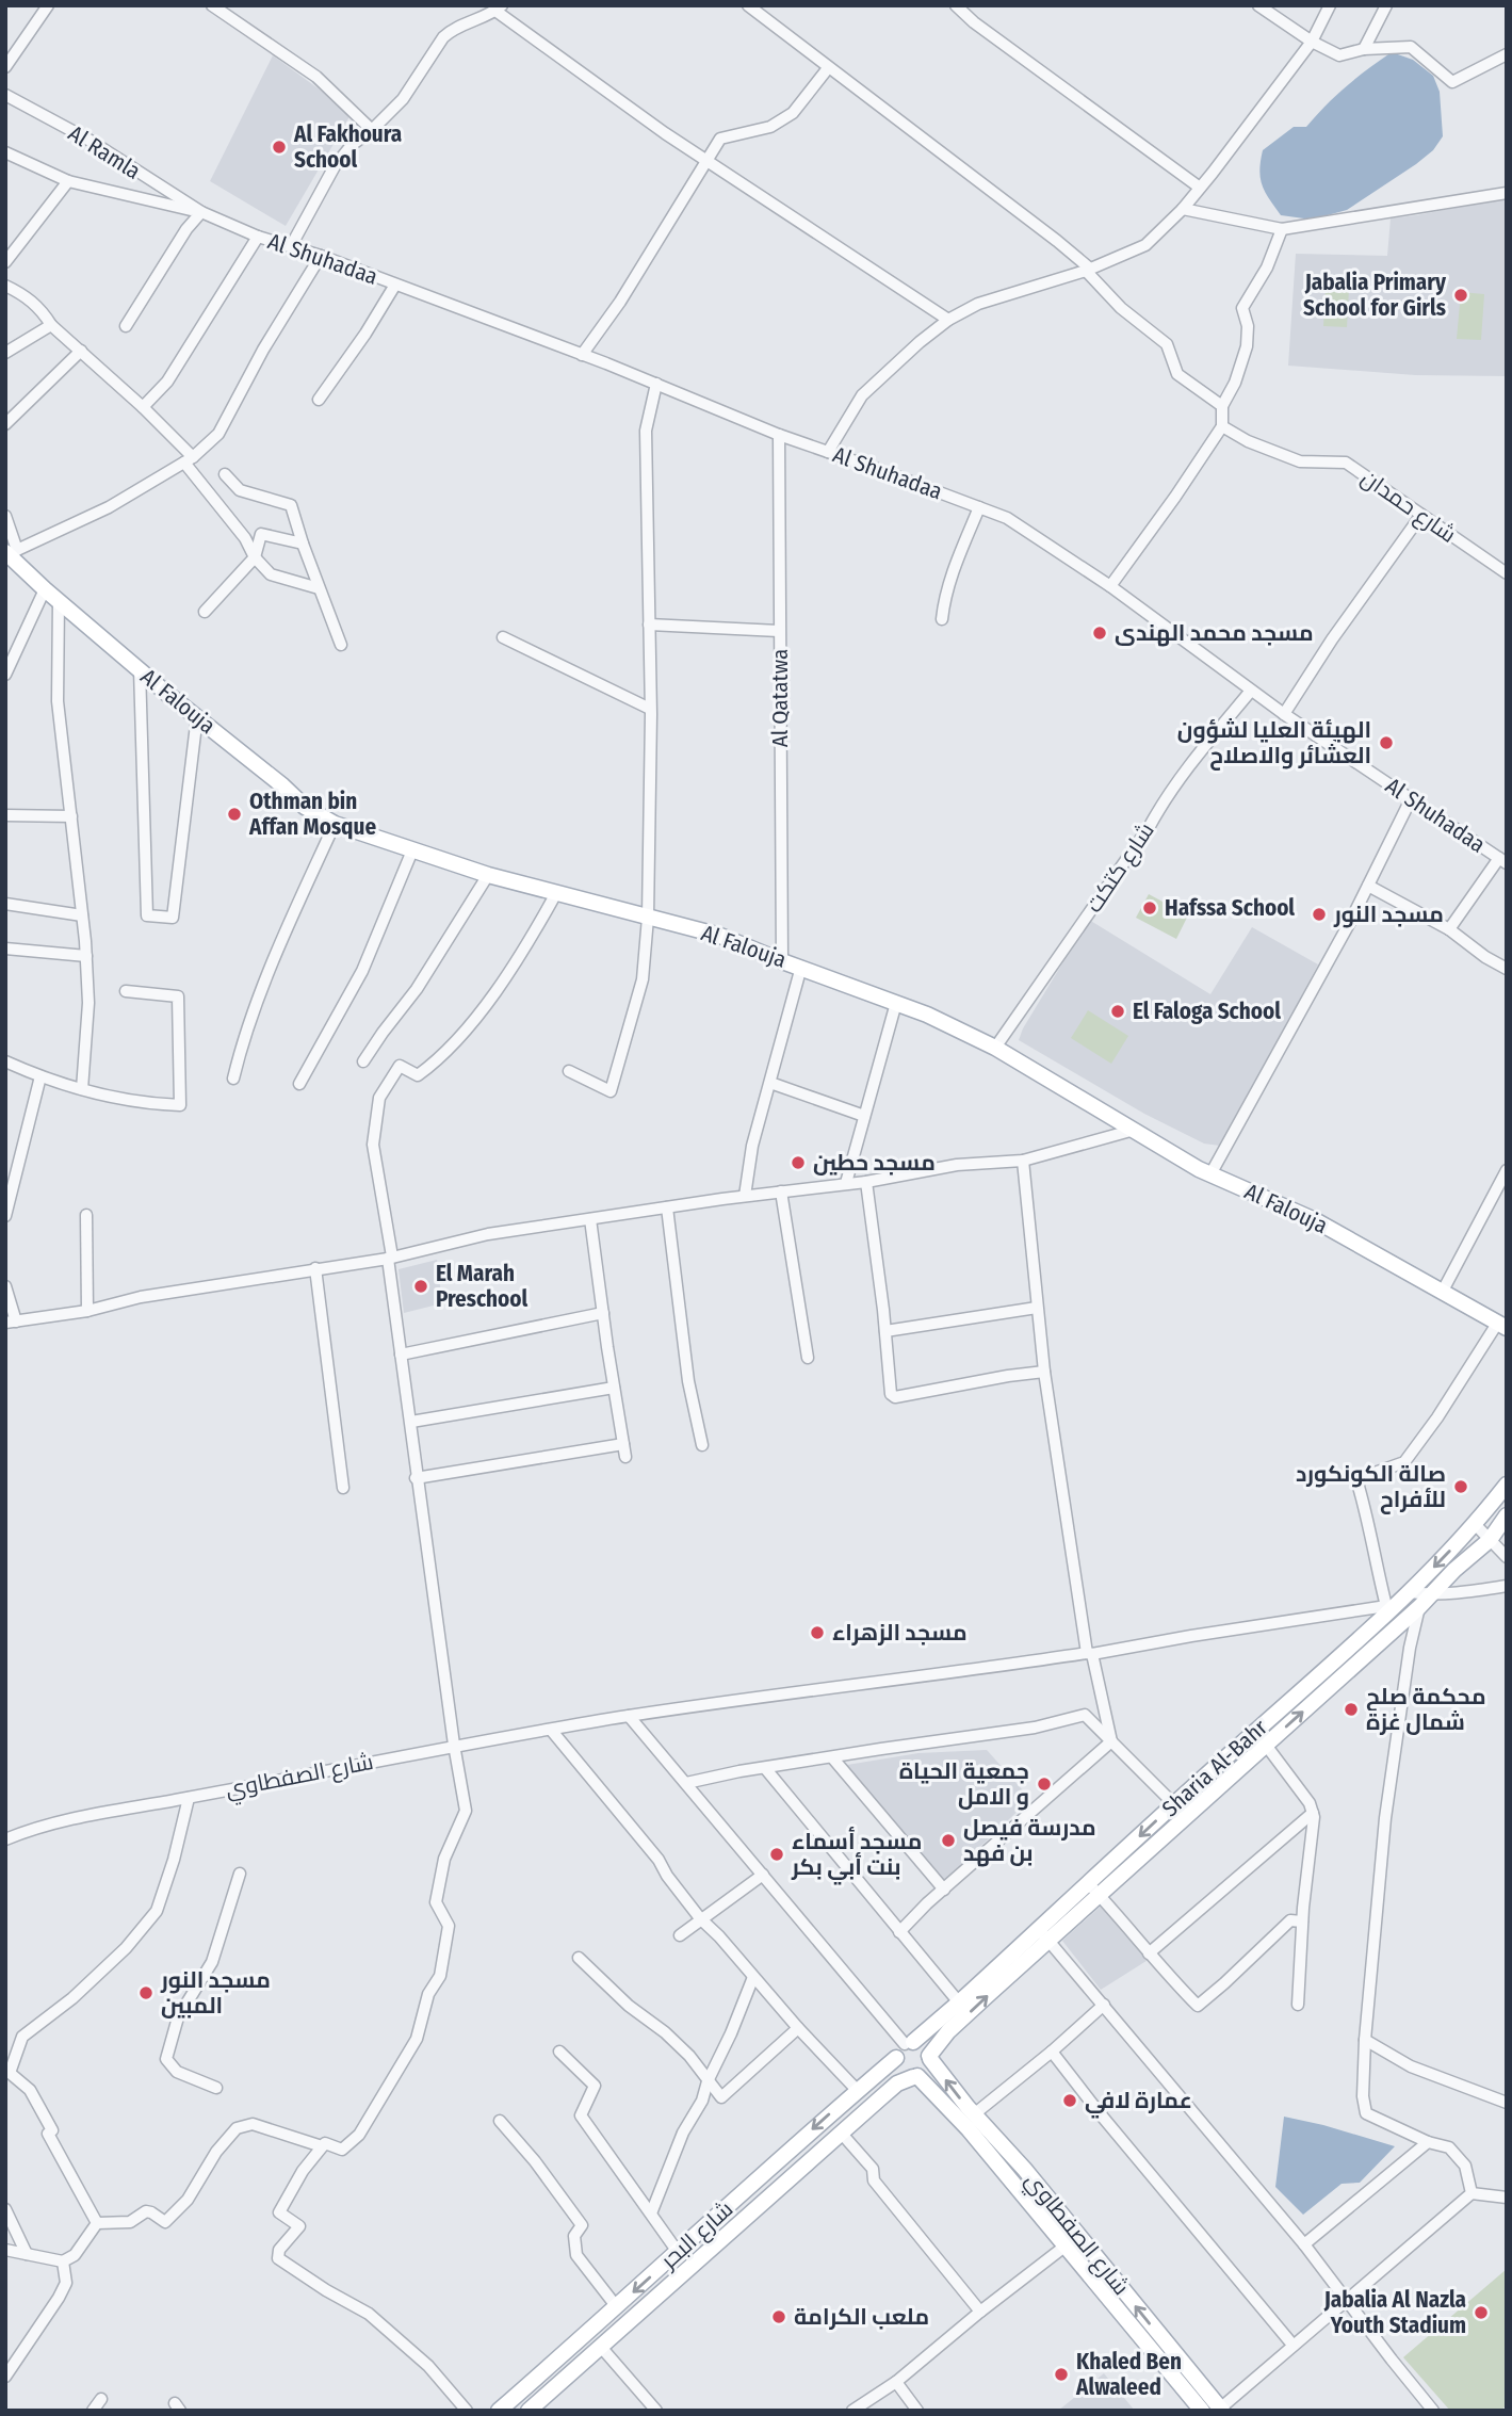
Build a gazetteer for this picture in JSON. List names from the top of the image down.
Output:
{
  "streets": {
    "main road": [
      "Al Falouja",
      "Sharia Al-Bahr",
      "شارع الصفطاوي",
      "شارع البحر"
    ],
    "street": [
      "Al Ramla",
      "Al Shuhadaa",
      "شارع حمدان",
      "Al Qatatwa",
      "شارع كتكت"
    ]
  },
  "crossings": [
    ["Al Ramla", "Al Shuhadaa"],
    ["Al Shuhadaa", "Al Qatatwa"],
    ["Al Shuhadaa", "شارع كتكت"],
    ["Al Qatatwa", "Al Falouja"],
    ["Al Falouja", "شارع كتكت"],
    ["Sharia Al-Bahr", "شارع الصفطاوي"],
    ["Sharia Al-Bahr", "شارع البحر"],
    ["شارع الصفطاوي", "شارع البحر"]
  ],
  "places": [
    "Al Fakhoura School",
    "Jabalia Primary School for Girls",
    "مسجد محمد الهندى",
    "الهيئة العليا لشؤون العشائر والاصلاح",
    "Othman bin Affan Mosque",
    "Hafssa School",
    "مسجد النور",
    "El Faloga School",
    "مسجد حطين",
    "El Marah Preschool",
    "صالة الكونكورد للأفراح",
    "مسجد الزهراء",
    "محكمة صلح شمال غزة",
    "جمعية الحياة و الامل",
    "مدرسة فيصل بن فهد",
    "مسجد أسماء بنت أبي بكر",
    "مسجد النور المبين",
    "عمارة لافي",
    "Jabalia Al Nazla Youth Stadium",
    "ملعب الكرامة",
    "Khaled Ben Alwaleed"
  ]
}
